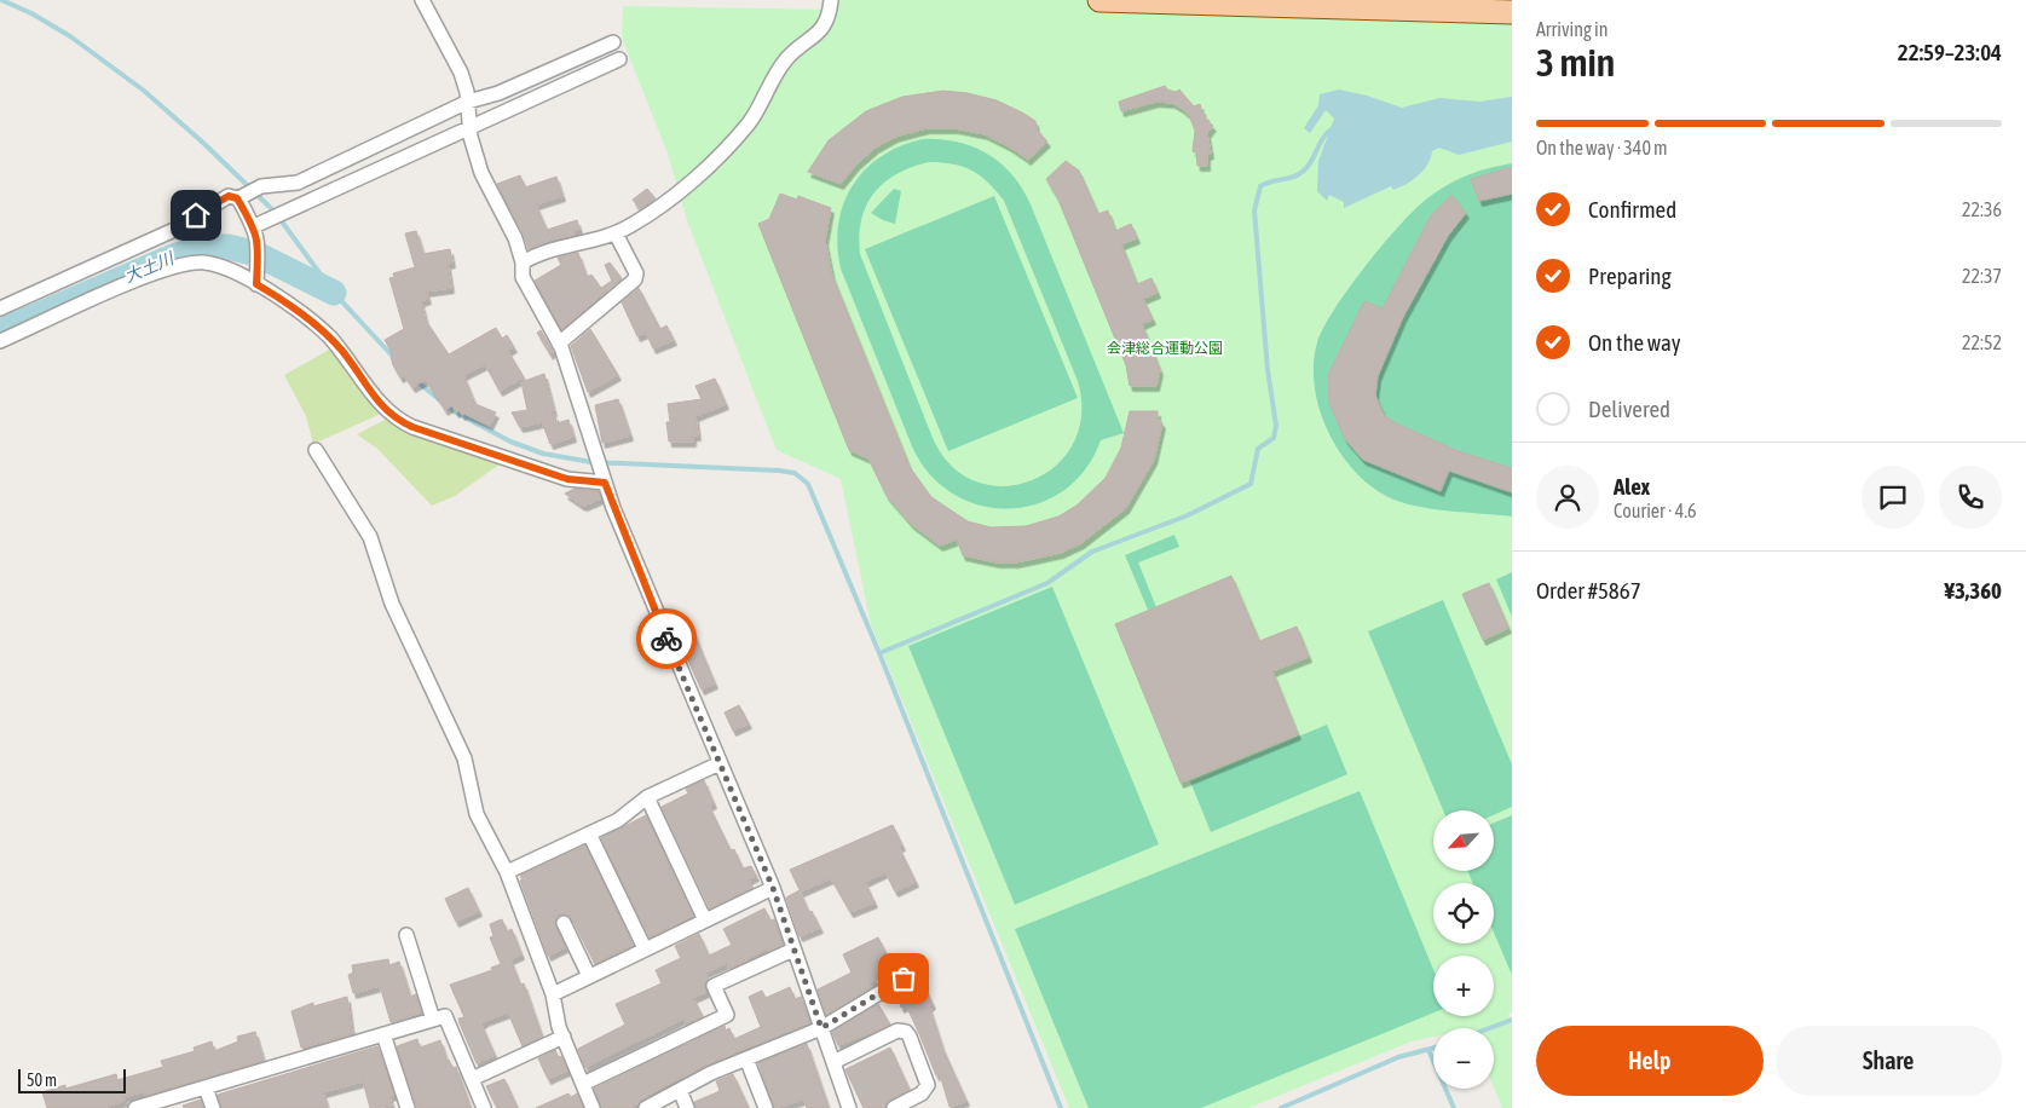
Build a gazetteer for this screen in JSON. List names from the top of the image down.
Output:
{
  "water": ["大土川"],
  "parks": ["会津総合運動公園"],
  "scale_bar": "50 m",
  "north": "bottom left",
  "page": {
    "heading": ["3 min", "Arriving in", "22:59–23:04"],
    "panel": [
      "Alex",
      "Courier · 4.6",
      "Order #5867",
      "¥3,360"
    ],
    "bar": "On the way · 340 m",
    "list": [
      ["Confirmed", "22:36"],
      ["Preparing", "22:37"],
      ["On the way", "22:52"],
      "Delivered"
    ],
    "map_buttons": ["+", "−"],
    "buttons": ["Help", "Share"],
    "scale": "50 m"
  }
}
